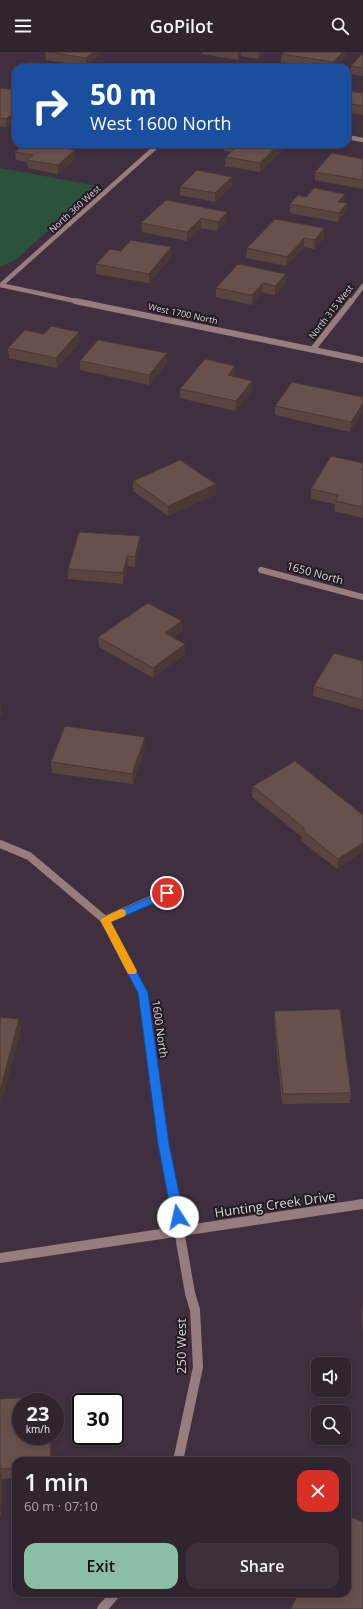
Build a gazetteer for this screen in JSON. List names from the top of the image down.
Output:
{
  "streets": {
    "street": [
      "North 360 West",
      "North 315 West",
      "West 1700 North",
      "1650 North",
      "1600 North",
      "Hunting Creek Drive",
      "250 West"
    ]
  },
  "crossings": [
    ["North 360 West", "West 1700 North"],
    ["North 315 West", "West 1700 North"],
    ["1600 North", "Hunting Creek Drive"],
    ["1600 North", "250 West"],
    ["Hunting Creek Drive", "250 West"]
  ],
  "page": {
    "header": "GoPilot",
    "turn": ["50 m", "West 1600 North"],
    "speed": "23 km/h",
    "limit": "30",
    "heading": ["1 min", "60 m · 07:10"],
    "buttons": ["Exit", "Share"]
  }
}
